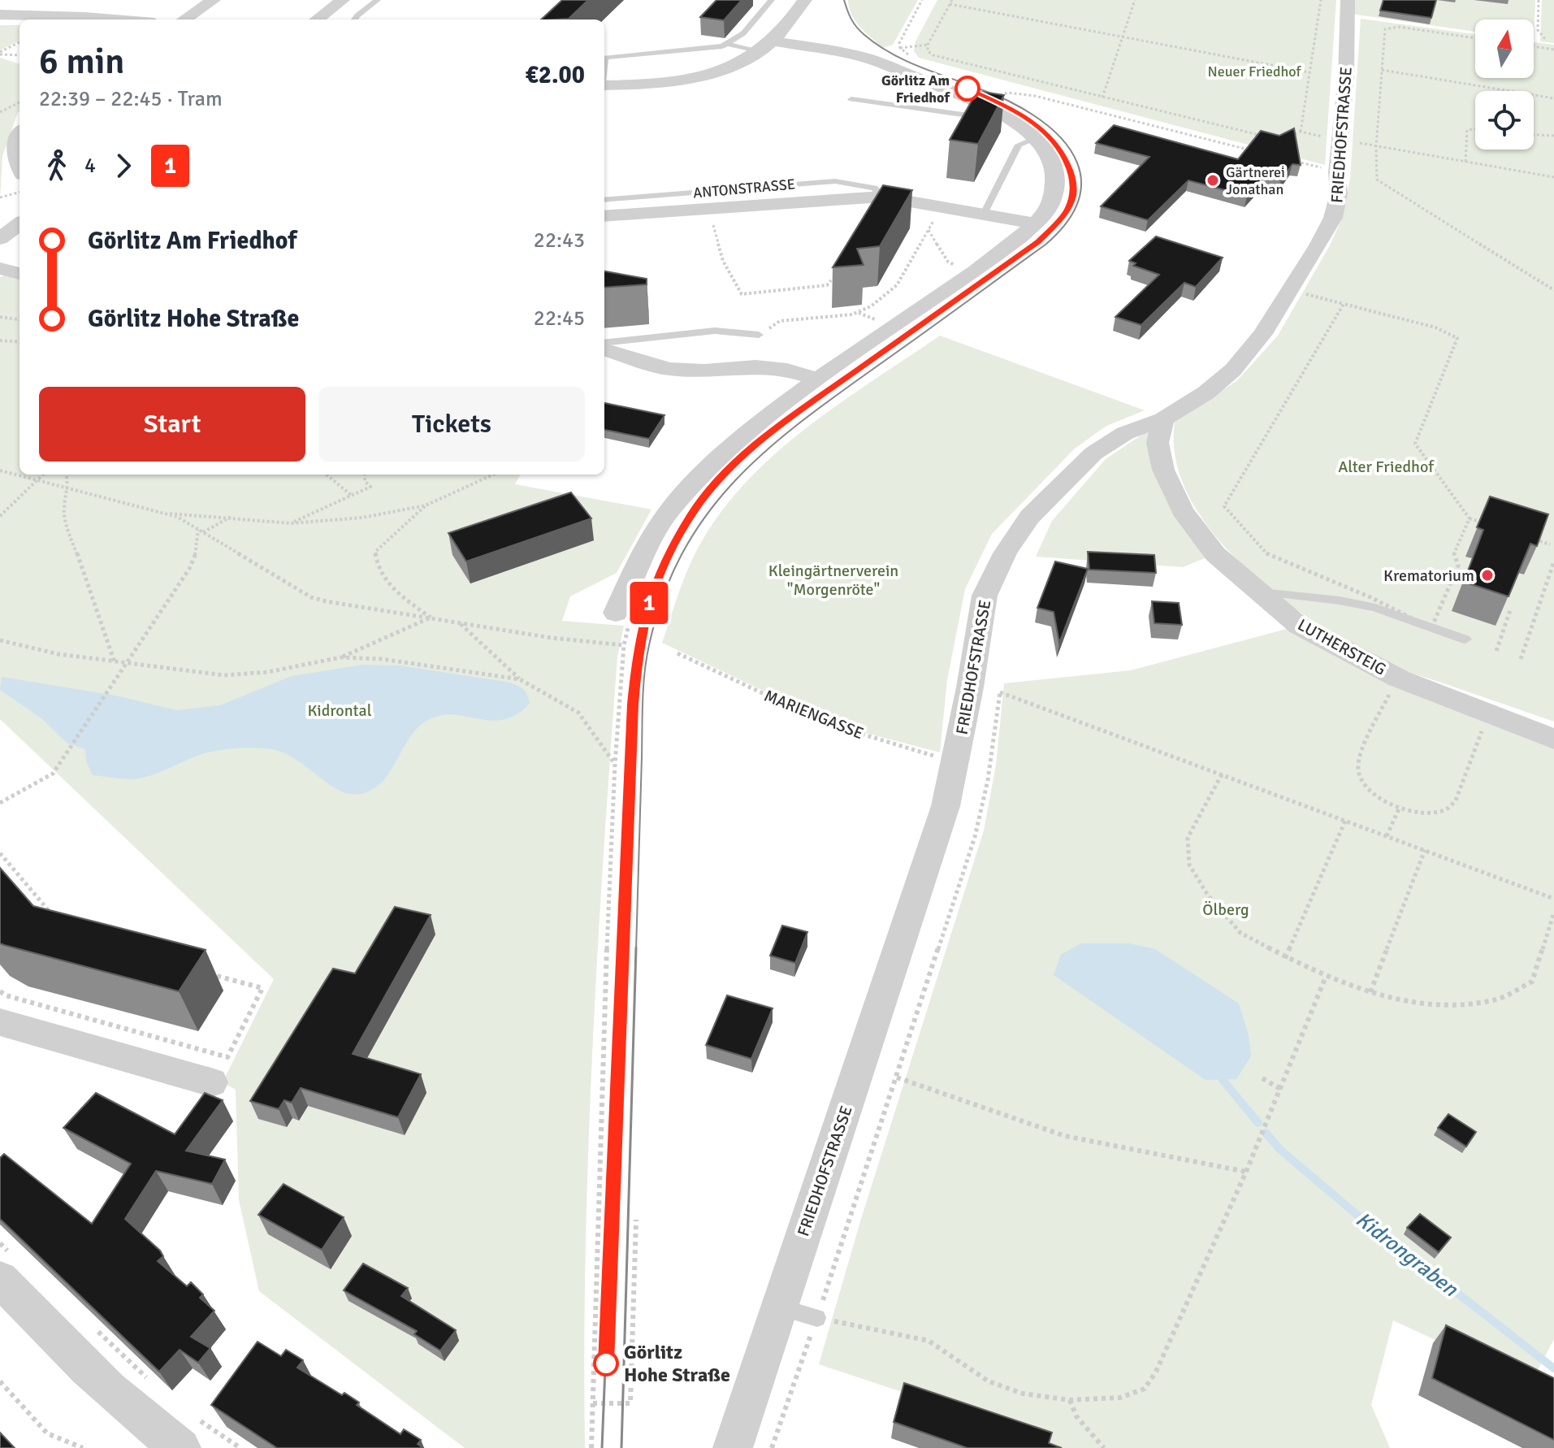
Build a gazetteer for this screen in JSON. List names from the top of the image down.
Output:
{
  "streets": {
    "street": ["FRIEDHOFSTRASSE", "ANTONSTRASSE", "LUTHERSTEIG"],
    "path": ["MARIENGASSE"]
  },
  "crossings": [
    ["FRIEDHOFSTRASSE", "LUTHERSTEIG"],
    ["FRIEDHOFSTRASSE", "MARIENGASSE"]
  ],
  "water": ["Kidrongraben"],
  "parks": [
    "Neuer Friedhof",
    "Alter Friedhof",
    "Kleingärtnerverein \"Morgenröte\"",
    "Kidrontal",
    "Ölberg"
  ],
  "places": [
    "Görlitz Am Friedhof",
    "Gärtnerei Jonathan",
    "Krematorium",
    "Görlitz Hohe Straße"
  ],
  "lines": ["tram line 1"],
  "north": "top",
  "page": {
    "on_map": "1",
    "heading": ["6 min", "22:39 – 22:45 · Tram", "€2.00"],
    "legs": ["4", "1"],
    "list": [
      {
        "name": "Görlitz Am Friedhof",
        "value": "22:43"
      },
      {
        "name": "Görlitz Hohe Straße",
        "value": "22:45"
      }
    ],
    "buttons": ["Start", "Tickets"]
  }
}
